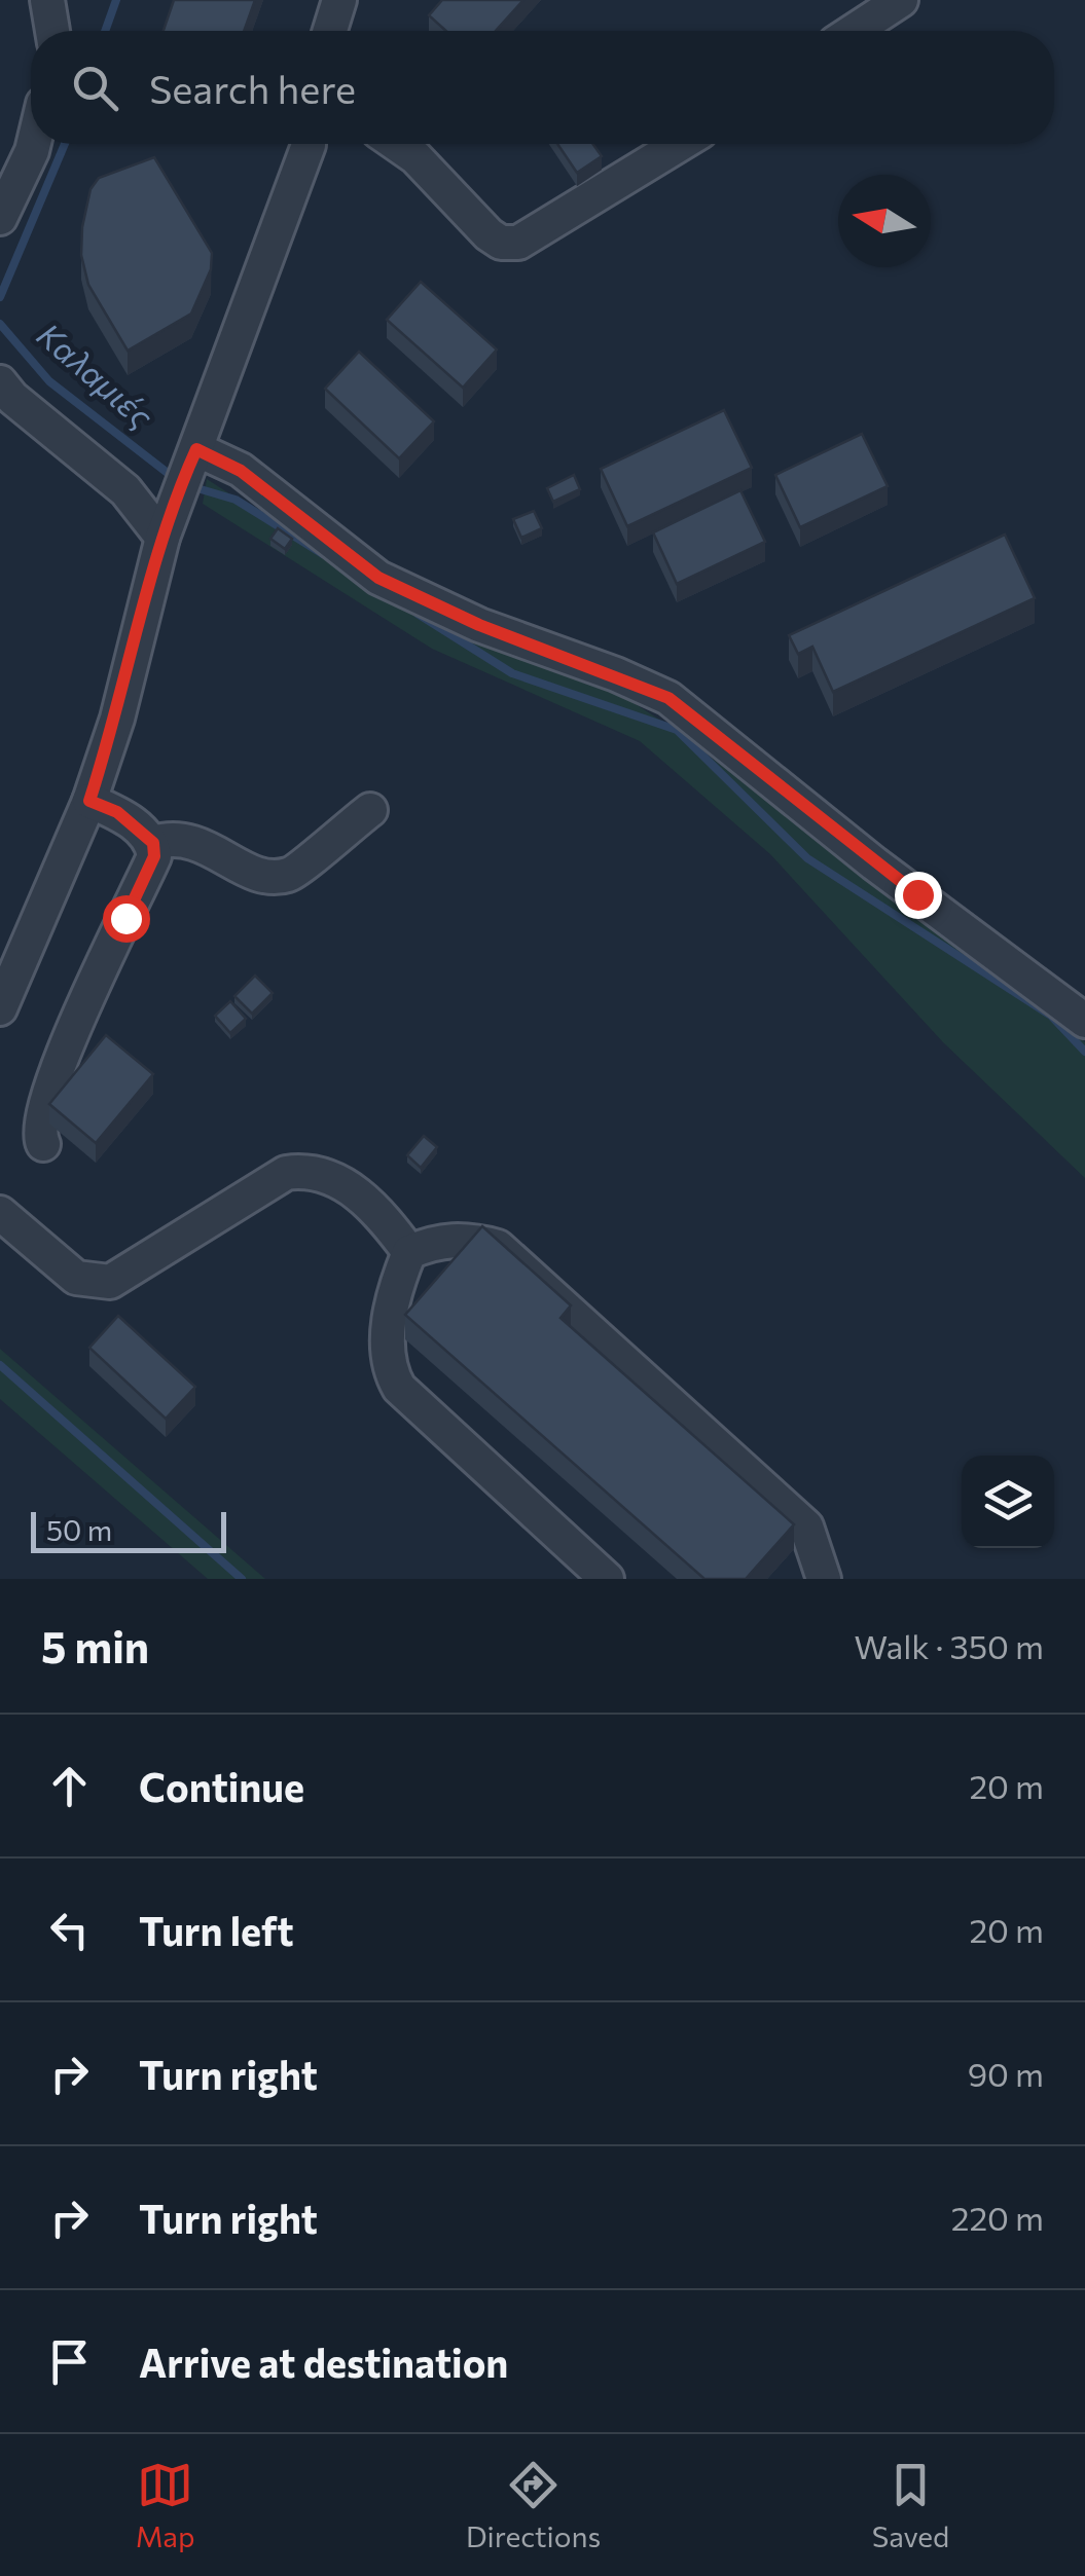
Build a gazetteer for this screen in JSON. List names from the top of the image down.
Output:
{
  "water": ["Καλαμιές"],
  "scale_bar": "50 m",
  "north": "left",
  "page": {
    "search": "Search here",
    "scale": "50 m",
    "heading": ["5 min", "Walk · 350 m"],
    "list": [
      ["Continue", "20 m"],
      ["Turn left", "20 m"],
      ["Turn right", "90 m"],
      ["Turn right", "220 m"],
      "Arrive at destination"
    ],
    "nav": ["Map", "Directions", "Saved"]
  }
}
